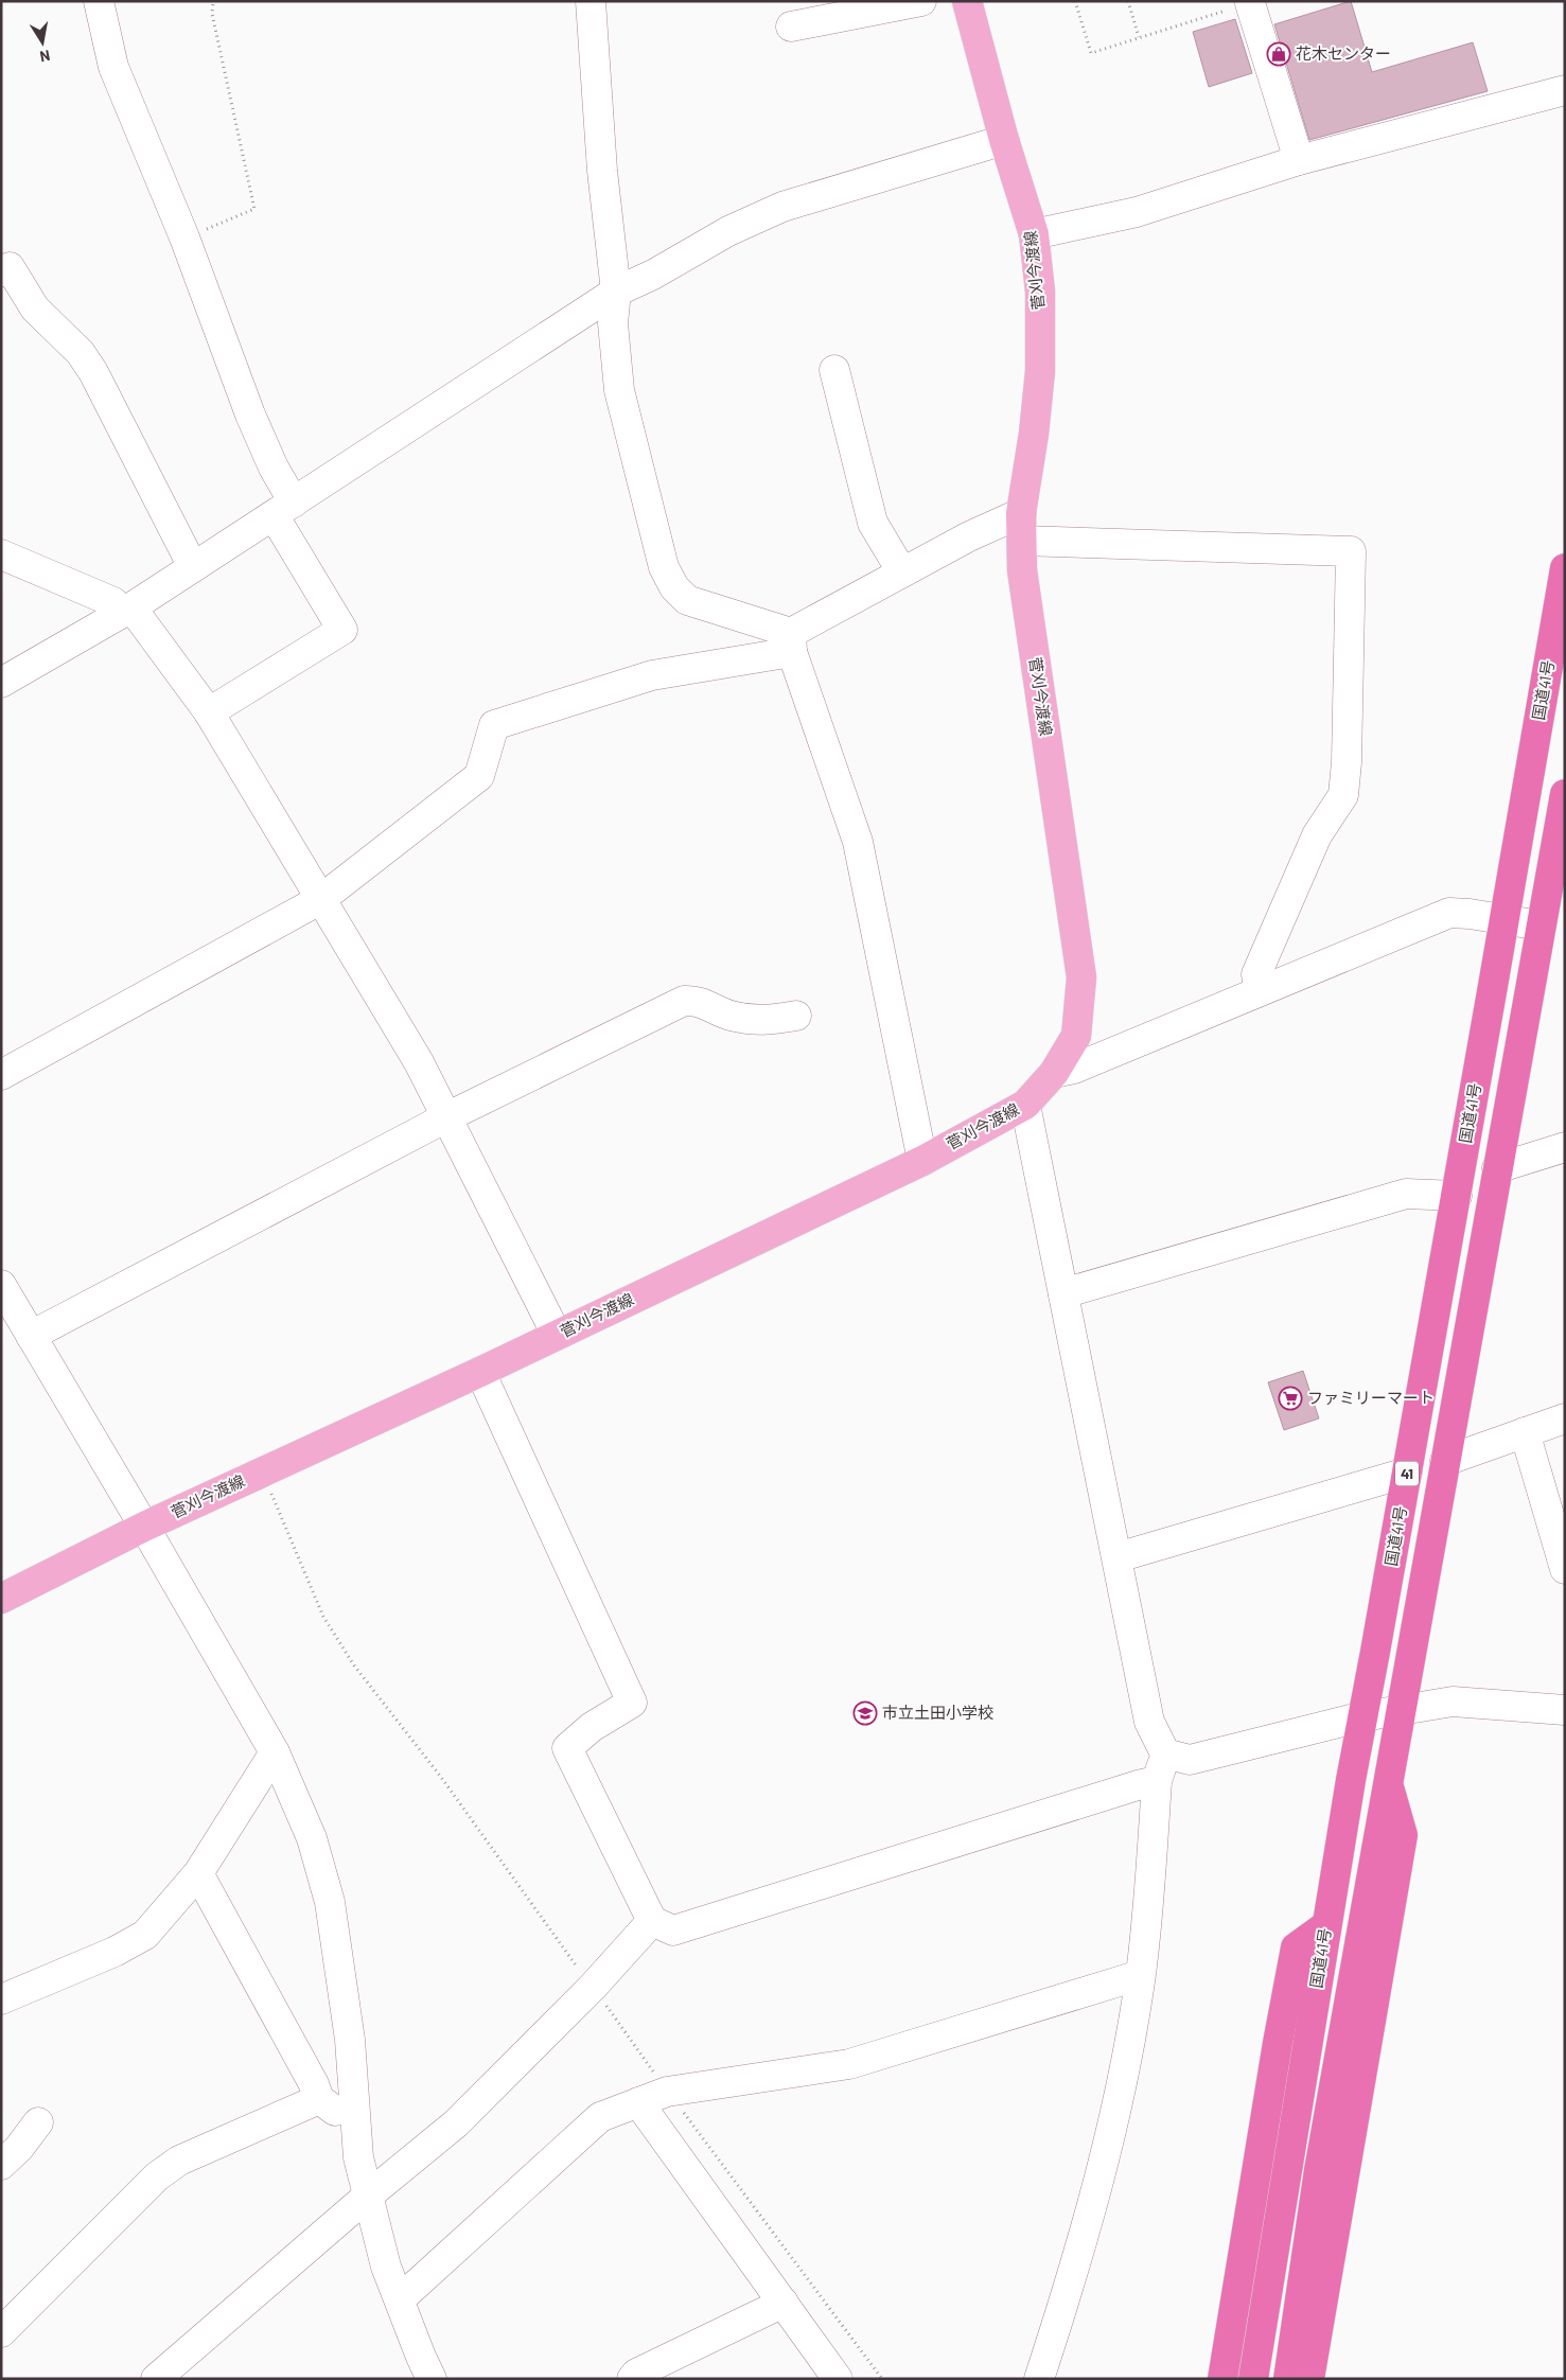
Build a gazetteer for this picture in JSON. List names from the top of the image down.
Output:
{
  "streets": {
    "highway": ["国道41号", "41"],
    "main road": ["菅刈今渡線"]
  },
  "places": {
    "shop": ["花木センター"],
    "supermarket": ["ファミリーマート"],
    "school or university": ["市立土田小学校"]
  },
  "north": "bottom"
}
